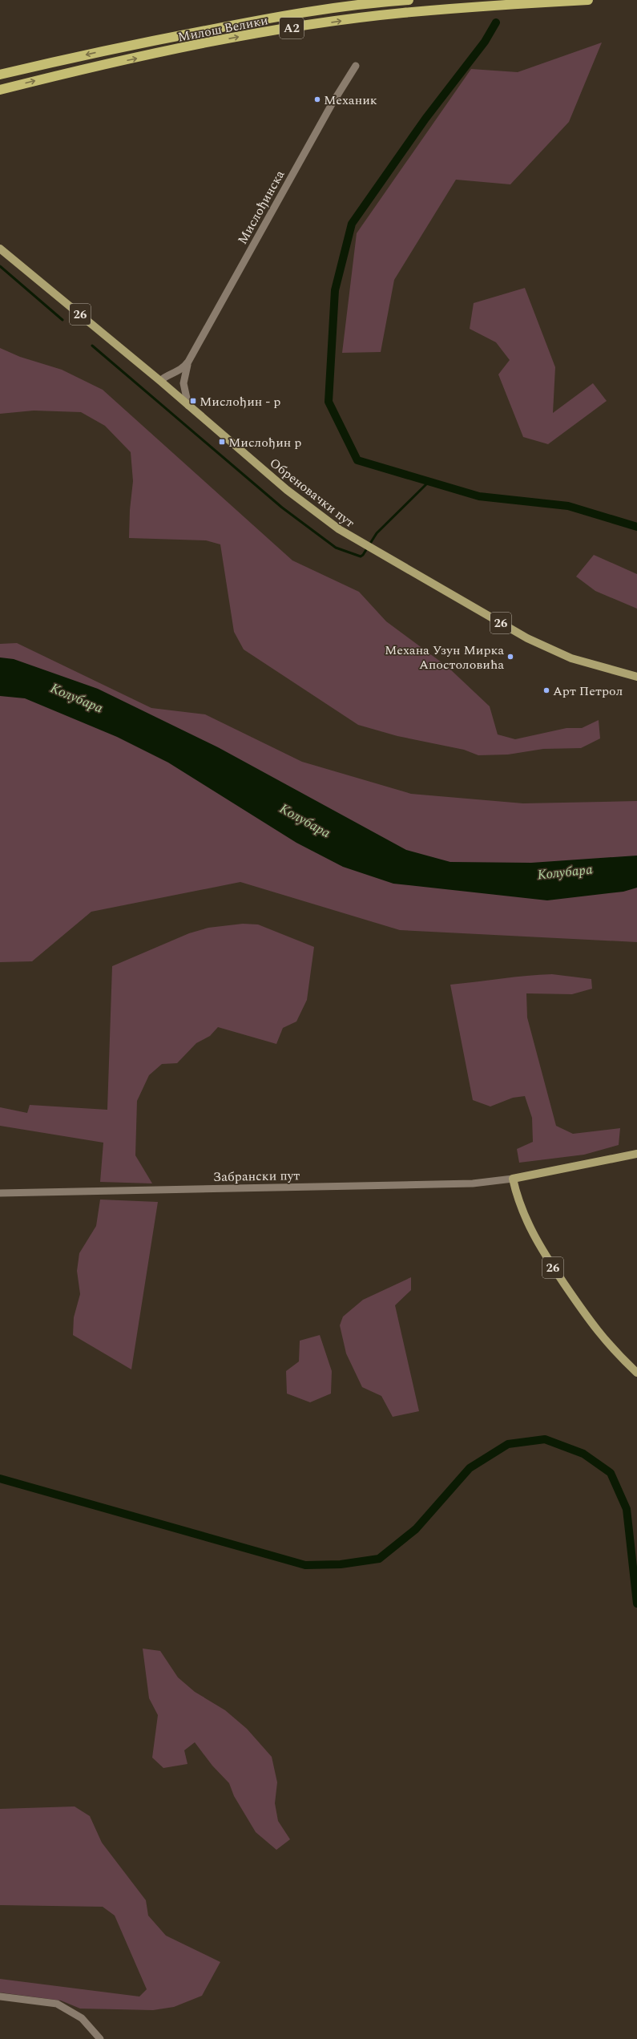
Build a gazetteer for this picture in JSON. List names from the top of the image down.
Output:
{
  "streets": {
    "highway": ["Милош Велики", "A2"],
    "main road": ["26", "Обреновачки пут"],
    "street": ["Мислођинска", "Забрански пут"]
  },
  "crossings": [
    ["Мислођинска", "Обреновачки пут"],
    ["26", "Забрански пут"]
  ],
  "water": ["Колубара"],
  "places": {
    "other": ["Механик", "Механа Узун Мирка Апостоловића", "Арт Петрол"],
    "transit": ["Мислођин - р", "Мислођин р"]
  }
}
